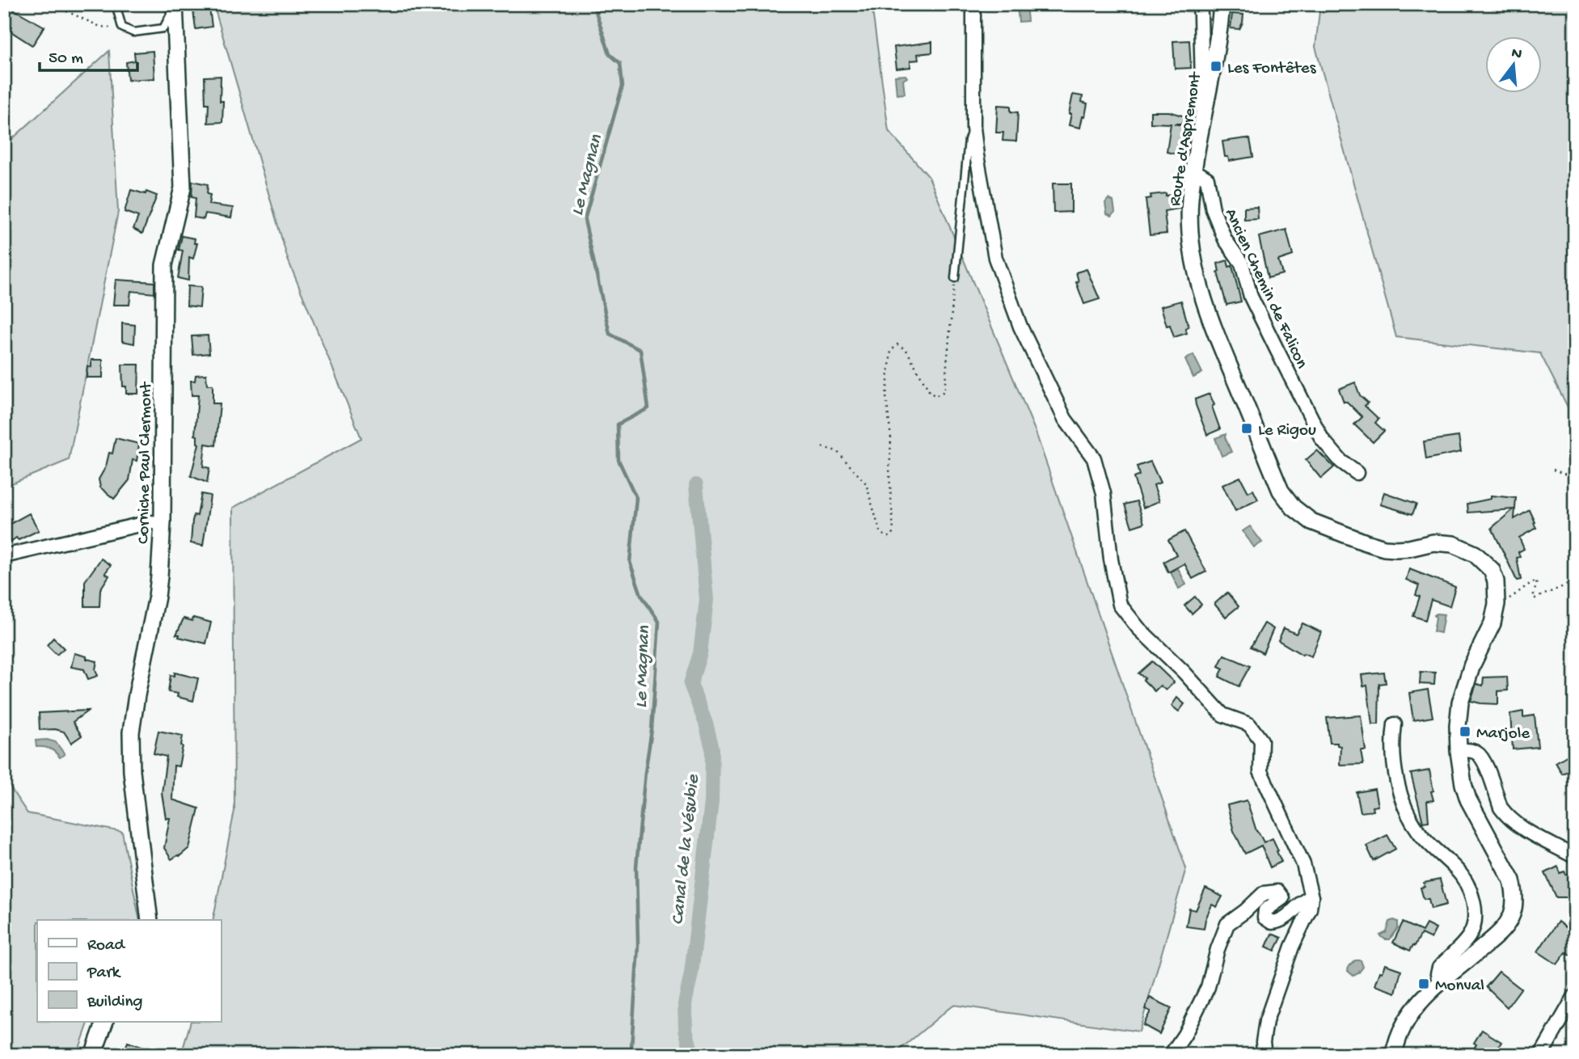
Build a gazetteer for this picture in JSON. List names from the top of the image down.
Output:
{
  "streets": {
    "street": ["Route d'Aspremont", "Ancien Chemin de Falicon", "Corniche Paul Clermont"]
  },
  "crossings": [
    ["Route d'Aspremont", "Ancien Chemin de Falicon"]
  ],
  "water": ["Le Magnan", "Canal de la Vésubie"],
  "places": {
    "transit": [
      "Les Fontêtes",
      "Le Rigou",
      "Marjole",
      "Monval"
    ]
  },
  "legend": ["Road", "Park", "Building"],
  "scale_bar": "50 m",
  "north": "top"
}
